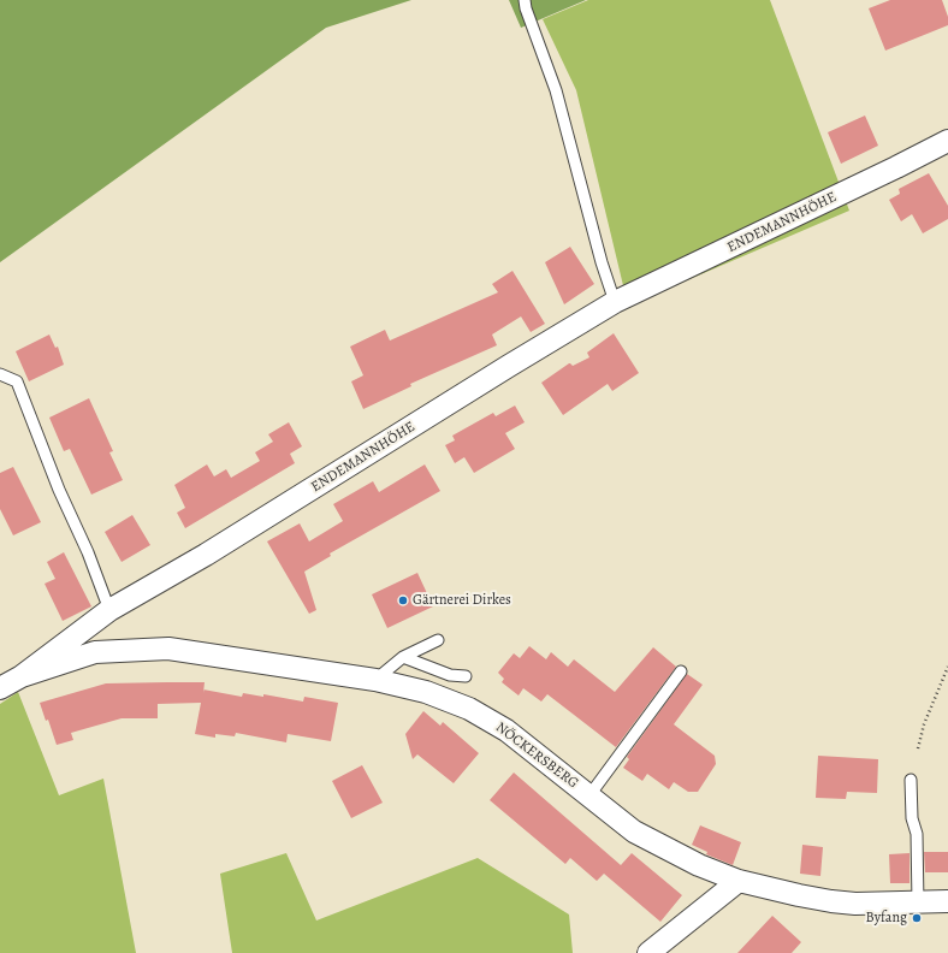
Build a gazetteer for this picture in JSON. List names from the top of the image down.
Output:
{
  "streets": {
    "street": ["ENDEMANNHÖHE", "NÖCKERSBERG"]
  },
  "crossings": [
    ["ENDEMANNHÖHE", "NÖCKERSBERG"]
  ],
  "places": ["Gärtnerei Dirkes", "Byfang"]
}
